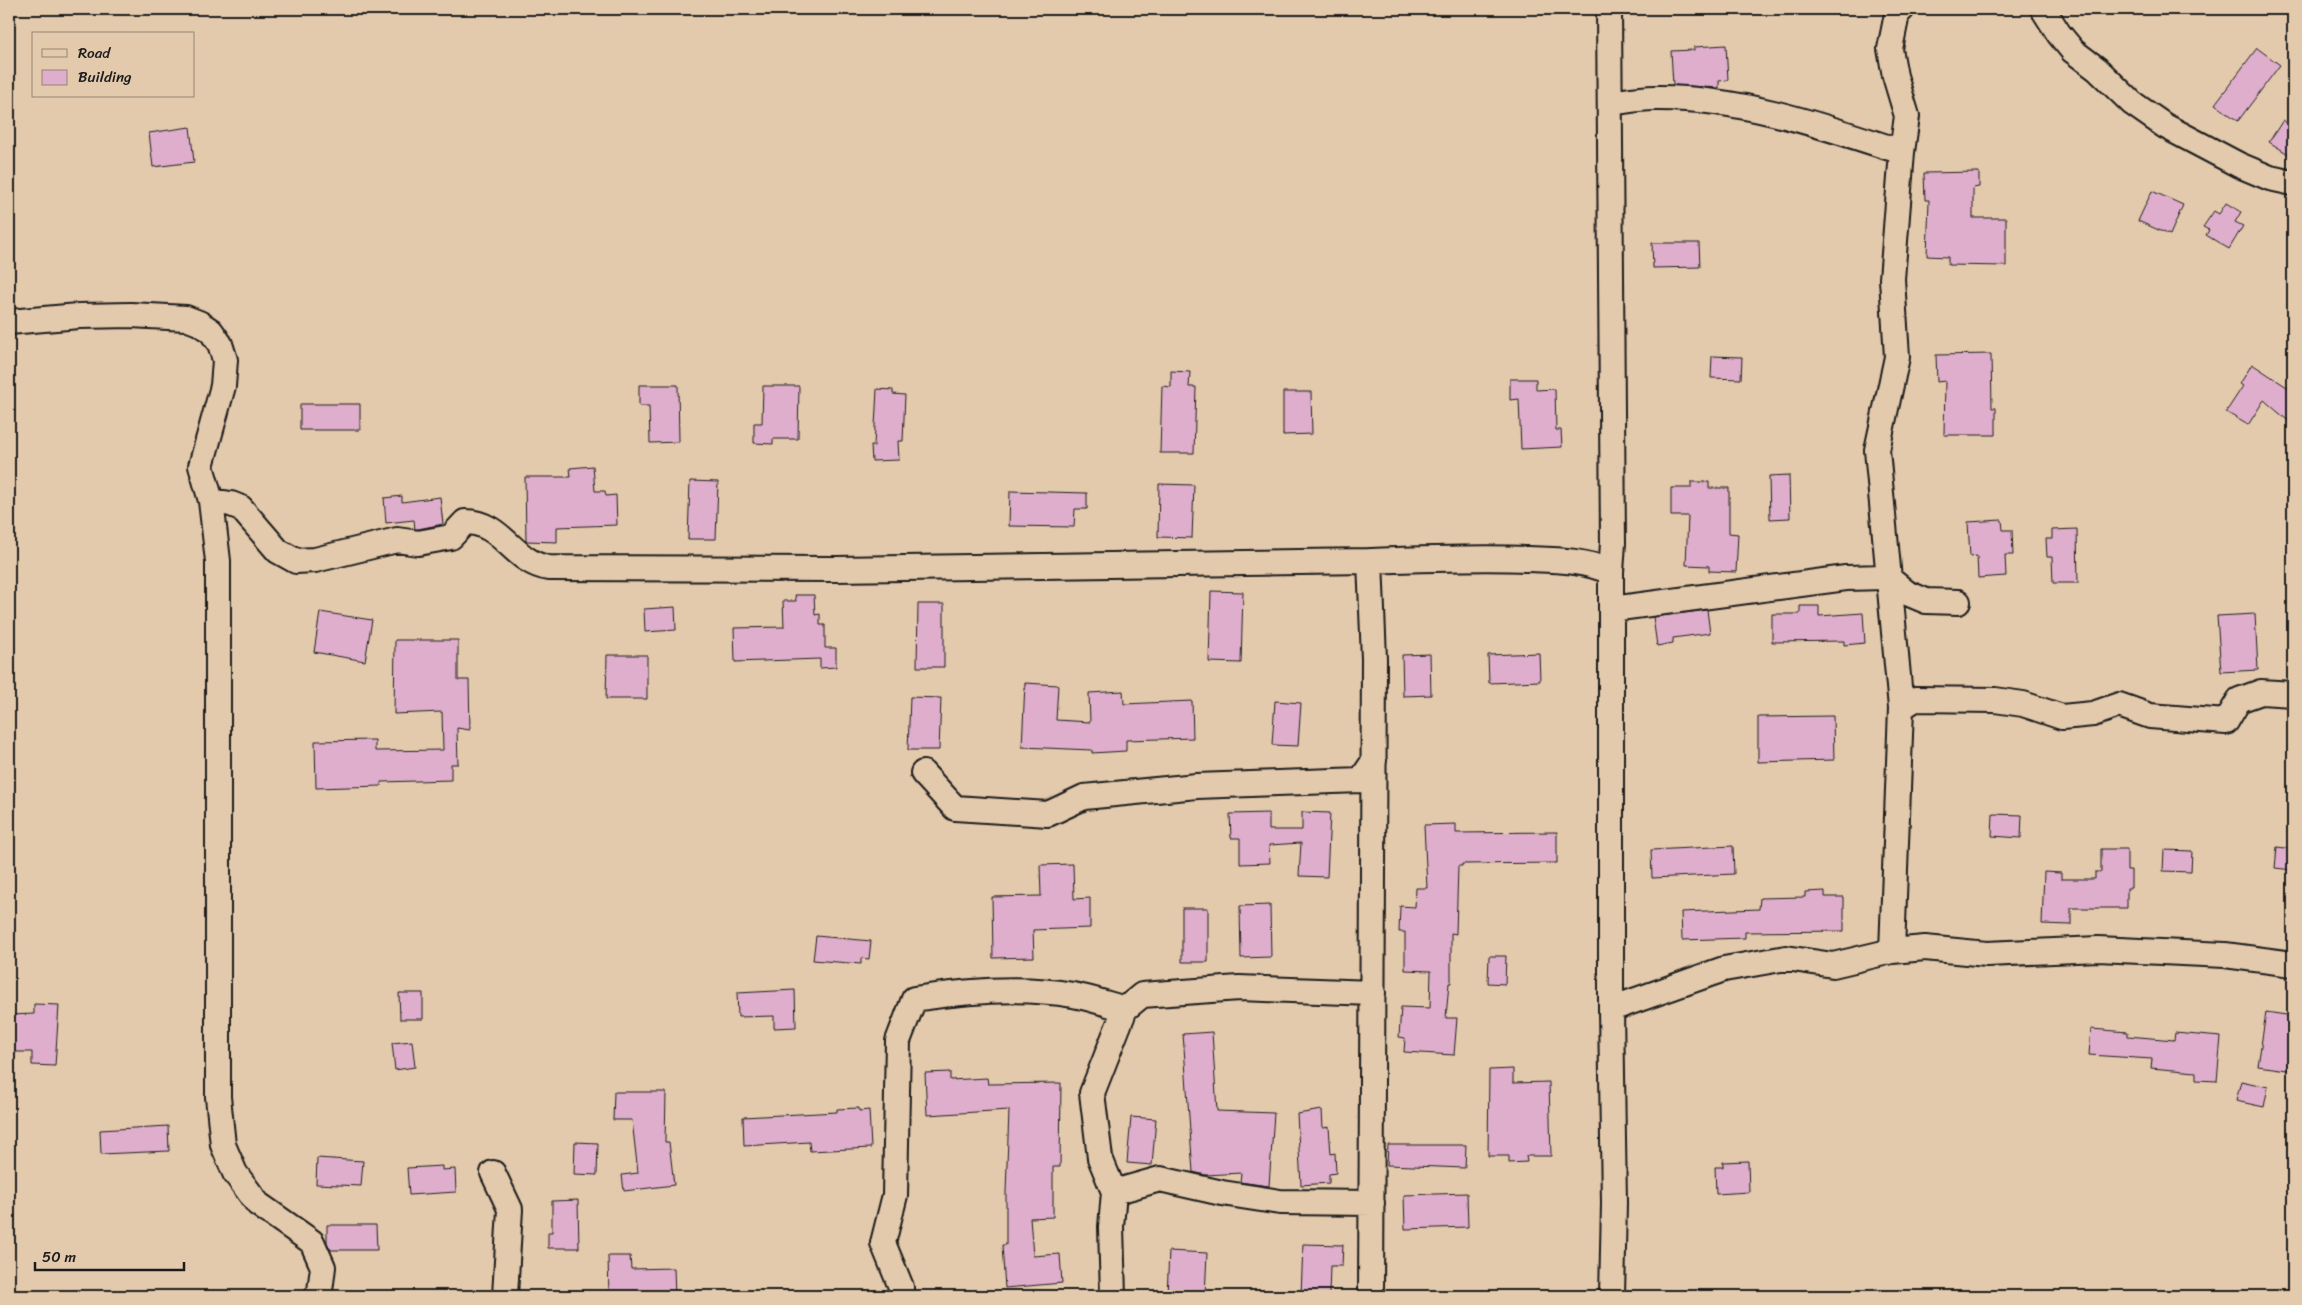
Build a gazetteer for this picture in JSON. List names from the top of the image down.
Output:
{
  "legend": ["Road", "Building"],
  "scale_bar": "50 m"
}
